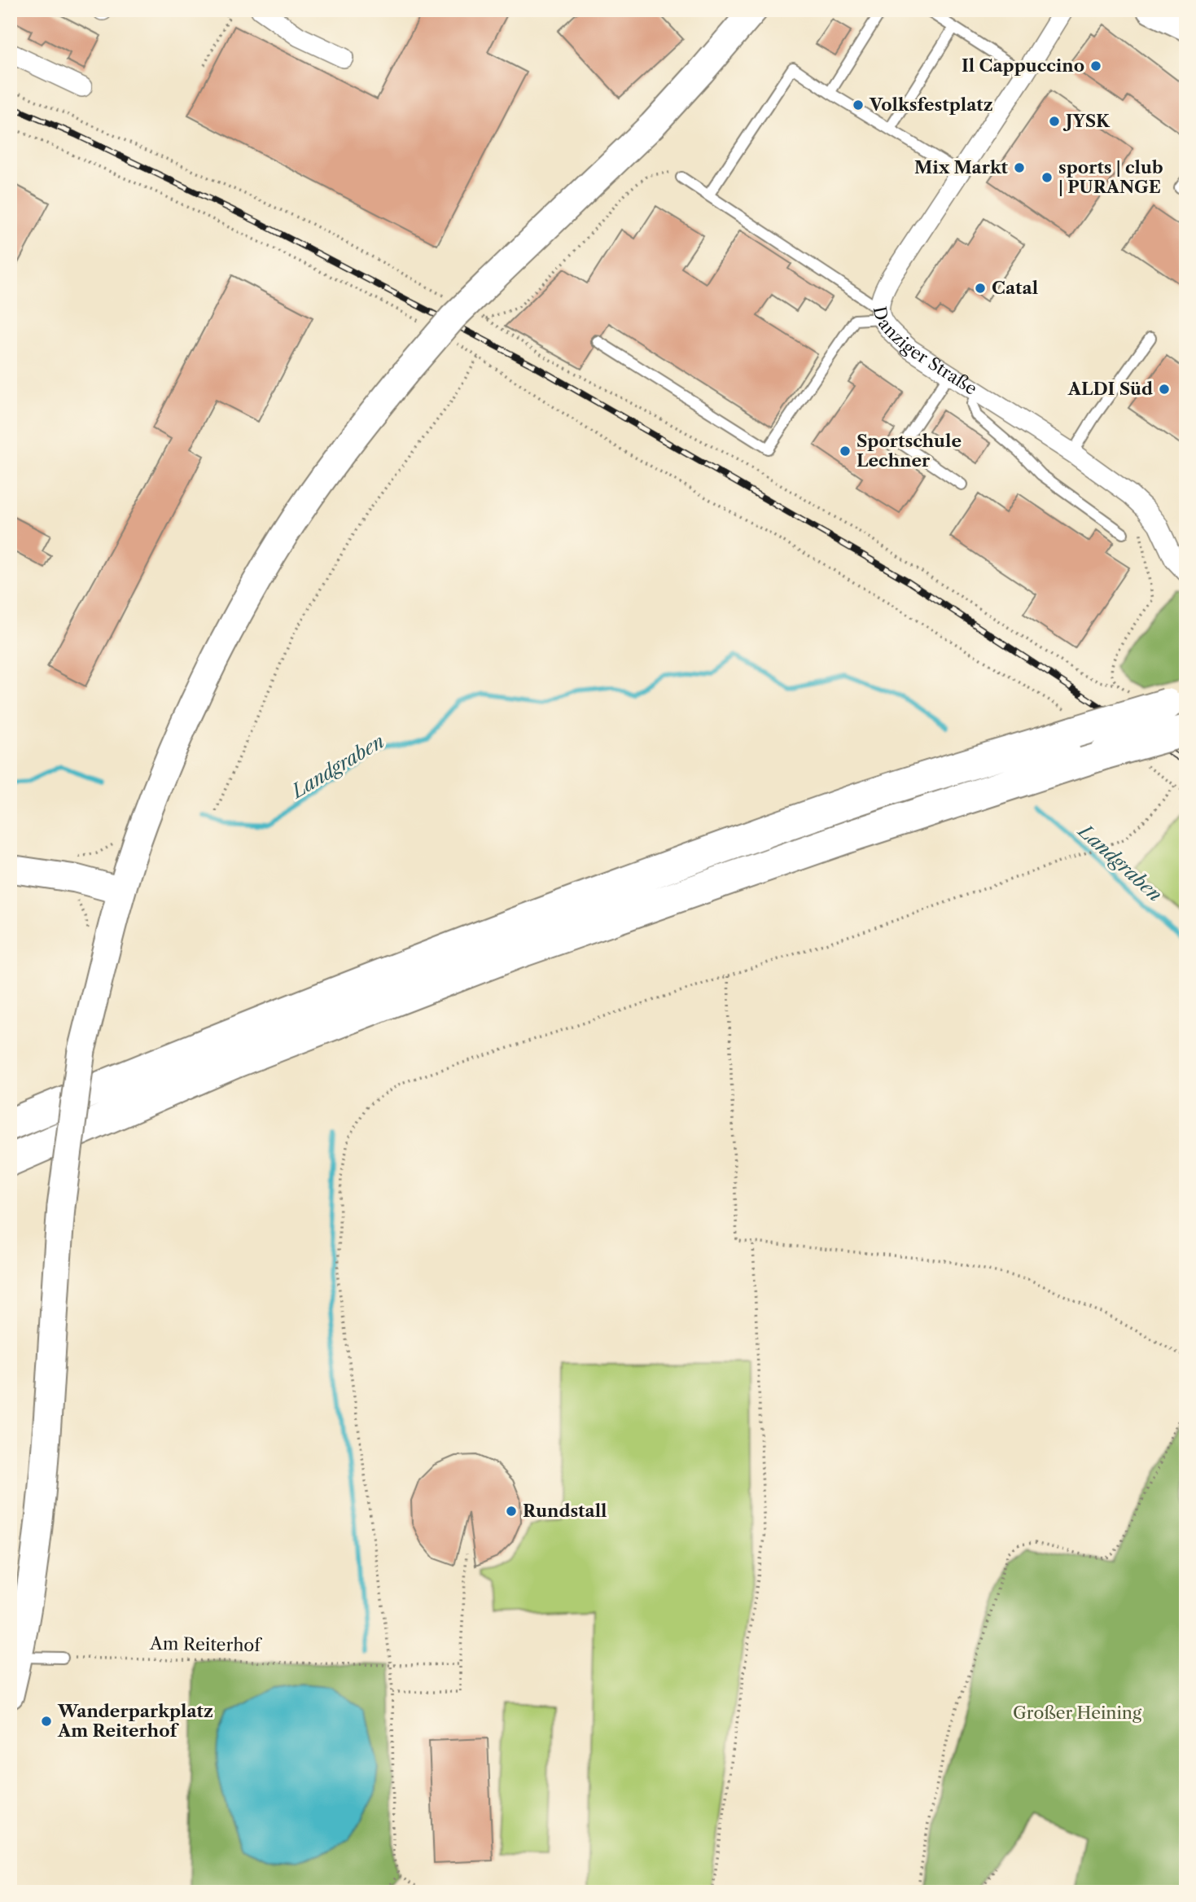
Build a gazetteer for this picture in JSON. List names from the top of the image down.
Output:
{
  "streets": {
    "street": ["Danziger Straße"],
    "path": ["Am Reiterhof"]
  },
  "water": ["Landgraben"],
  "parks": ["Großer Heining"],
  "places": [
    "Il Cappuccino",
    "Volksfestplatz",
    "JYSK",
    "Mix Markt",
    "sports | club | PURANGE",
    "Catal",
    "ALDI Süd",
    "Sportschule Lechner",
    "Rundstall",
    "Wanderparkplatz Am Reiterhof"
  ]
}
